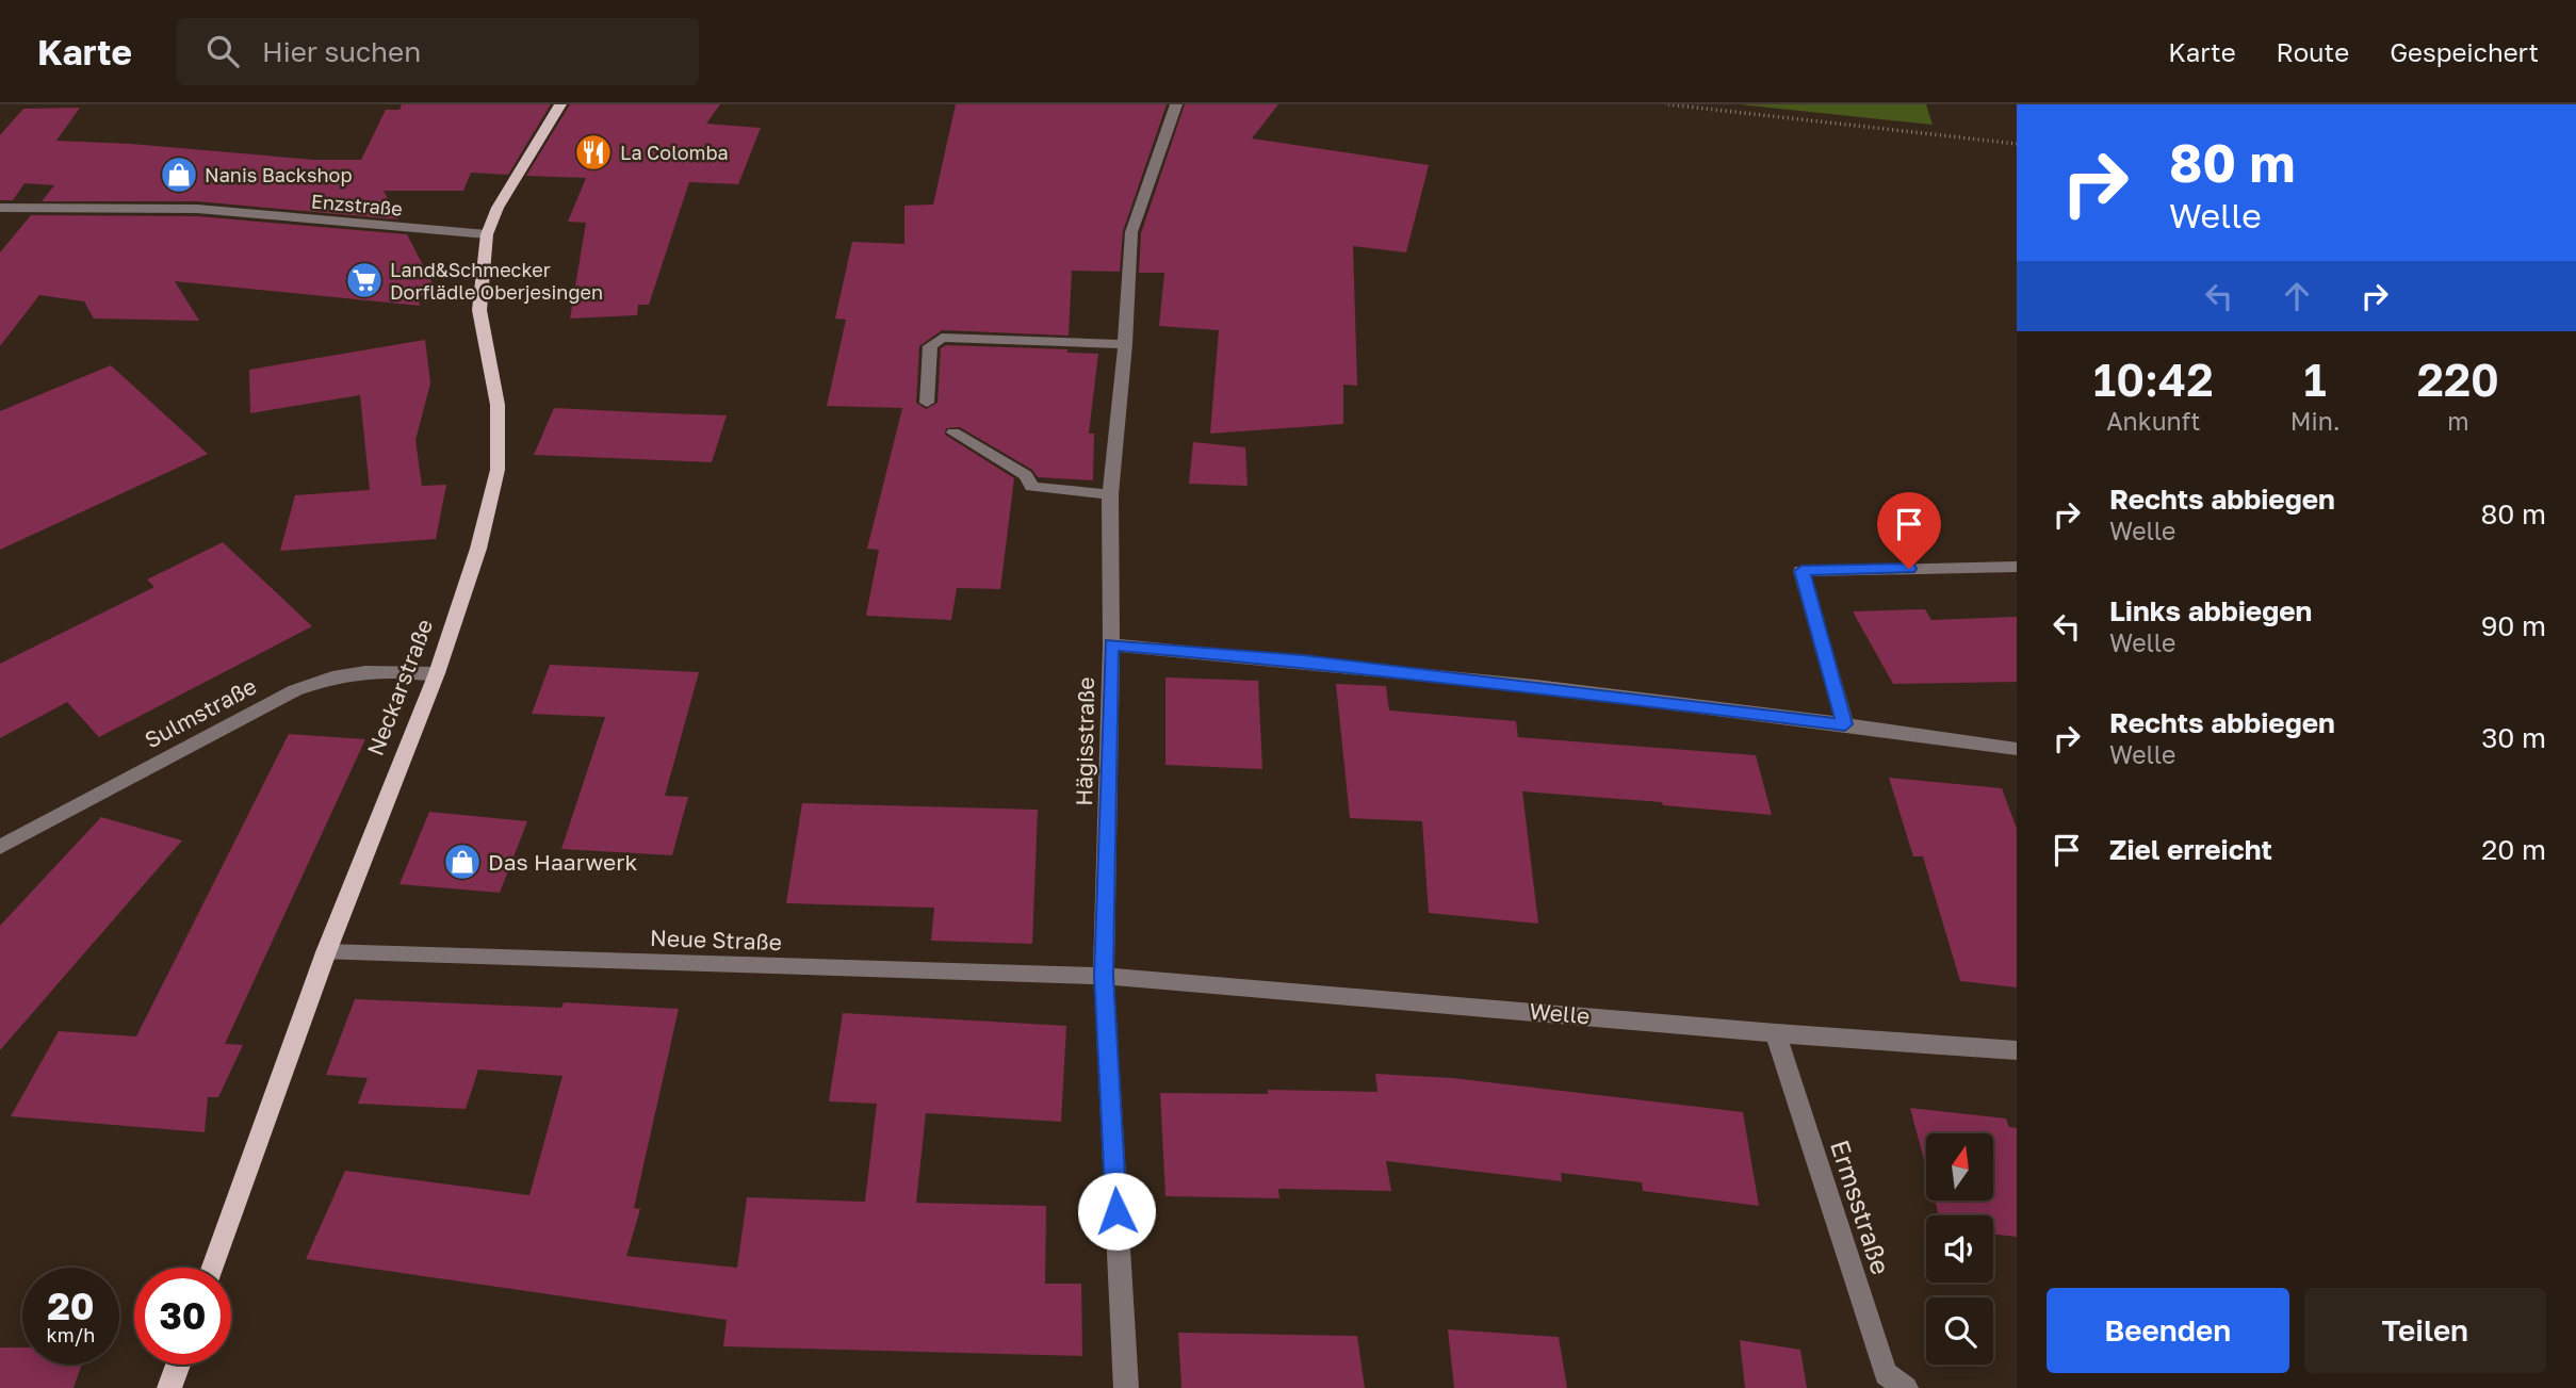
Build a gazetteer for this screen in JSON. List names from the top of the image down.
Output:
{
  "streets": {
    "main road": ["Neckarstraße"],
    "street": [
      "Enzstraße",
      "Sulmstraße",
      "Hägisstraße",
      "Neue Straße",
      "Welle",
      "Ermsstraße"
    ]
  },
  "crossings": [
    ["Enzstraße", "Neckarstraße"],
    ["Neckarstraße", "Sulmstraße"],
    ["Neckarstraße", "Neue Straße"],
    ["Hägisstraße", "Neue Straße"],
    ["Hägisstraße", "Welle"],
    ["Neue Straße", "Welle"],
    ["Welle", "Ermsstraße"]
  ],
  "places": {
    "restaurant": ["La Colomba"],
    "shop": ["Nanis Backshop", "Das Haarwerk"],
    "supermarket": ["Land&Schmecker Dorflädle Oberjesingen"]
  },
  "north": "top",
  "page": {
    "header": "Karte",
    "search": "Hier suchen",
    "nav": ["Karte", "Route", "Gespeichert"],
    "turn": ["80 m", "Welle"],
    "eta": [
      "10:42",
      "Ankunft",
      "1",
      "Min.",
      "220",
      "m"
    ],
    "list": [
      {
        "name": "Rechts abbiegen",
        "note": "Welle",
        "value": "80 m"
      },
      {
        "name": "Links abbiegen",
        "note": "Welle",
        "value": "90 m"
      },
      {
        "name": "Rechts abbiegen",
        "note": "Welle",
        "value": "30 m"
      },
      {
        "name": "Ziel erreicht",
        "value": "20 m"
      }
    ],
    "speed": "20 km/h",
    "limit": "30",
    "buttons": ["Beenden", "Teilen"]
  }
}
